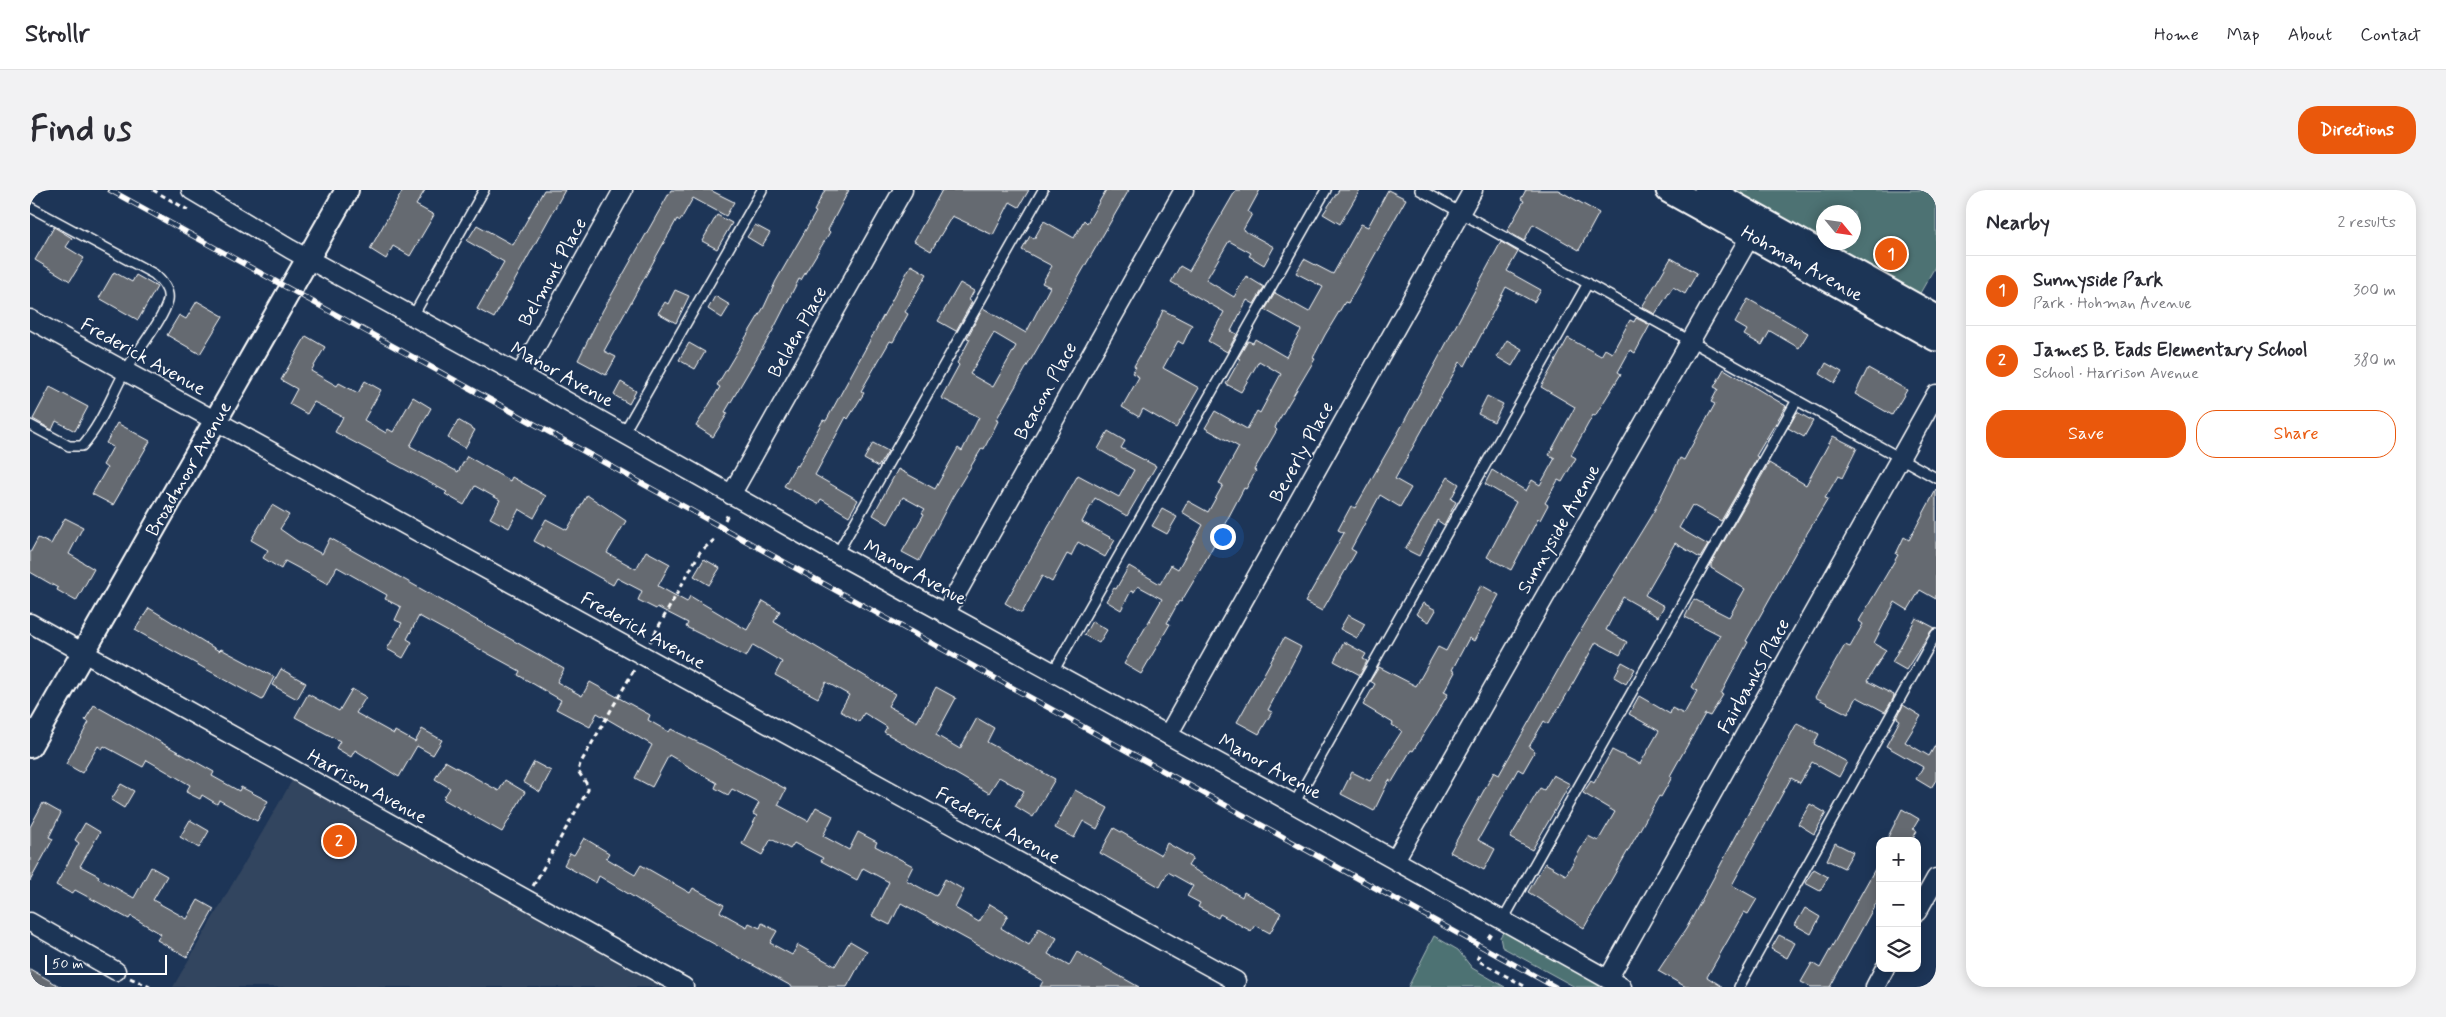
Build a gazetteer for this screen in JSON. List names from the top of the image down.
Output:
{
  "streets": {
    "main road": ["Hohman Avenue"],
    "street": [
      "Belmont Place",
      "Belden Place",
      "Frederick Avenue",
      "Manor Avenue",
      "Beacon Place",
      "Beverly Place",
      "Broadmoor Avenue",
      "Sunnyside Avenue",
      "Fairbanks Place",
      "Harrison Avenue"
    ]
  },
  "crossings": [
    ["Hohman Avenue", "Sunnyside Avenue"],
    ["Belmont Place", "Manor Avenue"],
    ["Belden Place", "Manor Avenue"],
    ["Frederick Avenue", "Broadmoor Avenue"],
    ["Manor Avenue", "Beacon Place"],
    ["Manor Avenue", "Beverly Place"],
    ["Manor Avenue", "Broadmoor Avenue"],
    ["Manor Avenue", "Sunnyside Avenue"],
    ["Manor Avenue", "Fairbanks Place"],
    ["Broadmoor Avenue", "Harrison Avenue"]
  ],
  "scale_bar": "50 m",
  "north": "bottom right",
  "page": {
    "header": "Strollr",
    "nav": [
      "Home",
      "Map",
      "About",
      "Contact"
    ],
    "buttons": [
      "Directions",
      ["Save", "Share"]
    ],
    "title": "Find us",
    "heading": ["Nearby", "2 results"],
    "pins": ["1", "2"],
    "list": [
      {
        "mark": "1",
        "name": "Sunnyside Park",
        "note": "Park · Hohman Avenue",
        "value": "300 m"
      },
      {
        "mark": "2",
        "name": "James B. Eads Elementary School",
        "note": "School · Harrison Avenue",
        "value": "380 m"
      }
    ],
    "map_buttons": ["+", "−"],
    "scale": "50 m"
  }
}
